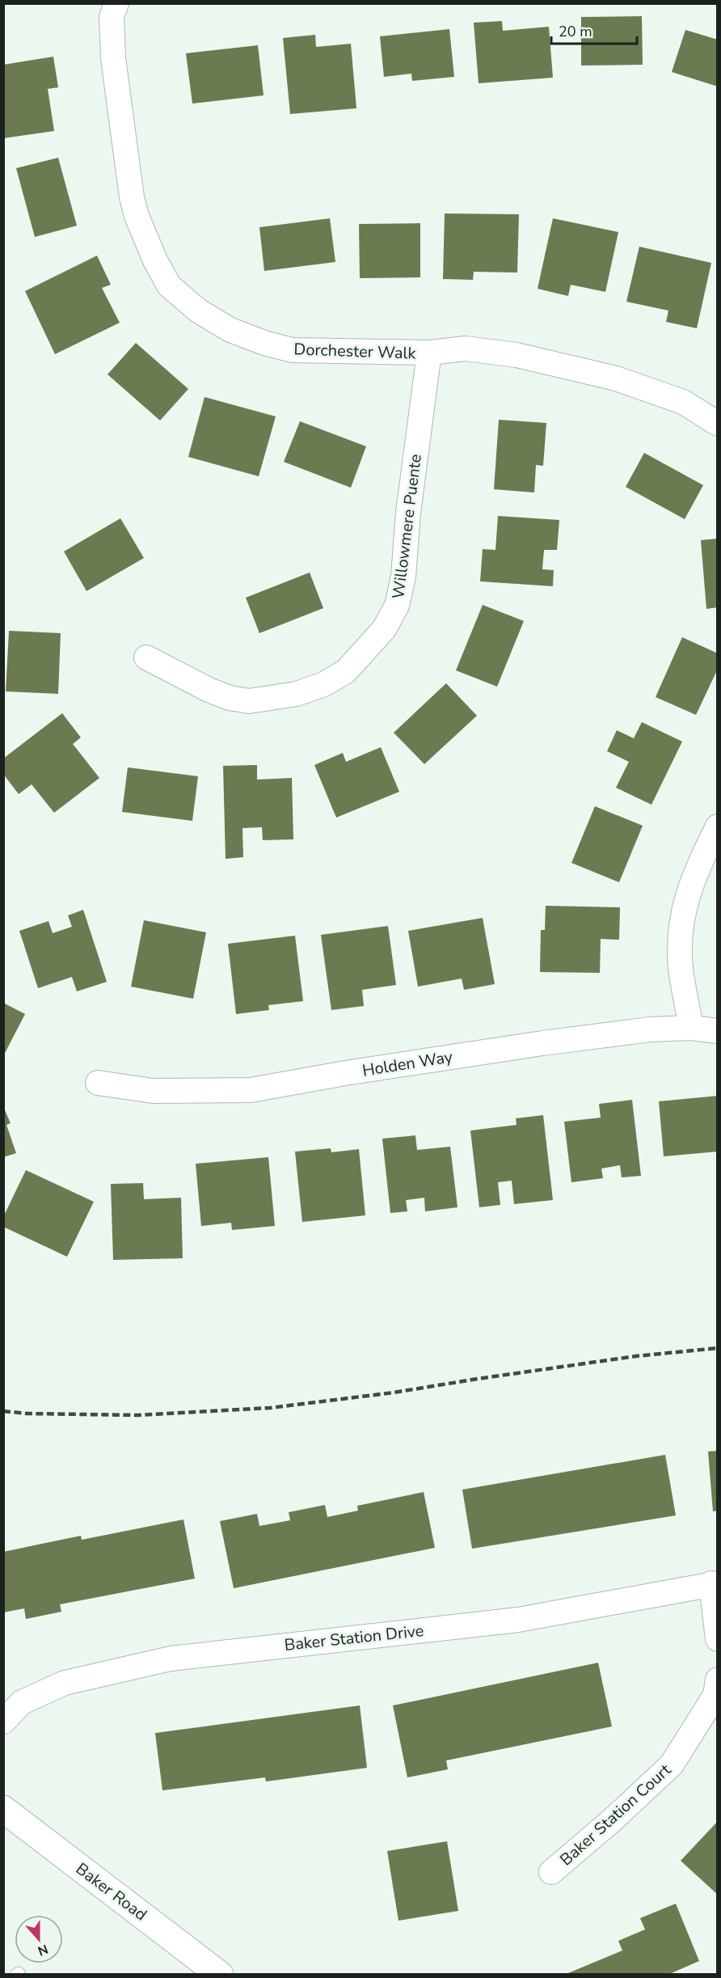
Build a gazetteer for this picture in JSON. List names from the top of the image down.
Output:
{
  "streets": {
    "main road": ["Baker Road"],
    "street": [
      "Dorchester Walk",
      "Willowmere Puente",
      "Holden Way",
      "Baker Station Drive",
      "Baker Station Court"
    ]
  },
  "crossings": [
    ["Dorchester Walk", "Willowmere Puente"]
  ],
  "scale_bar": "20 m",
  "north": "bottom"
}
